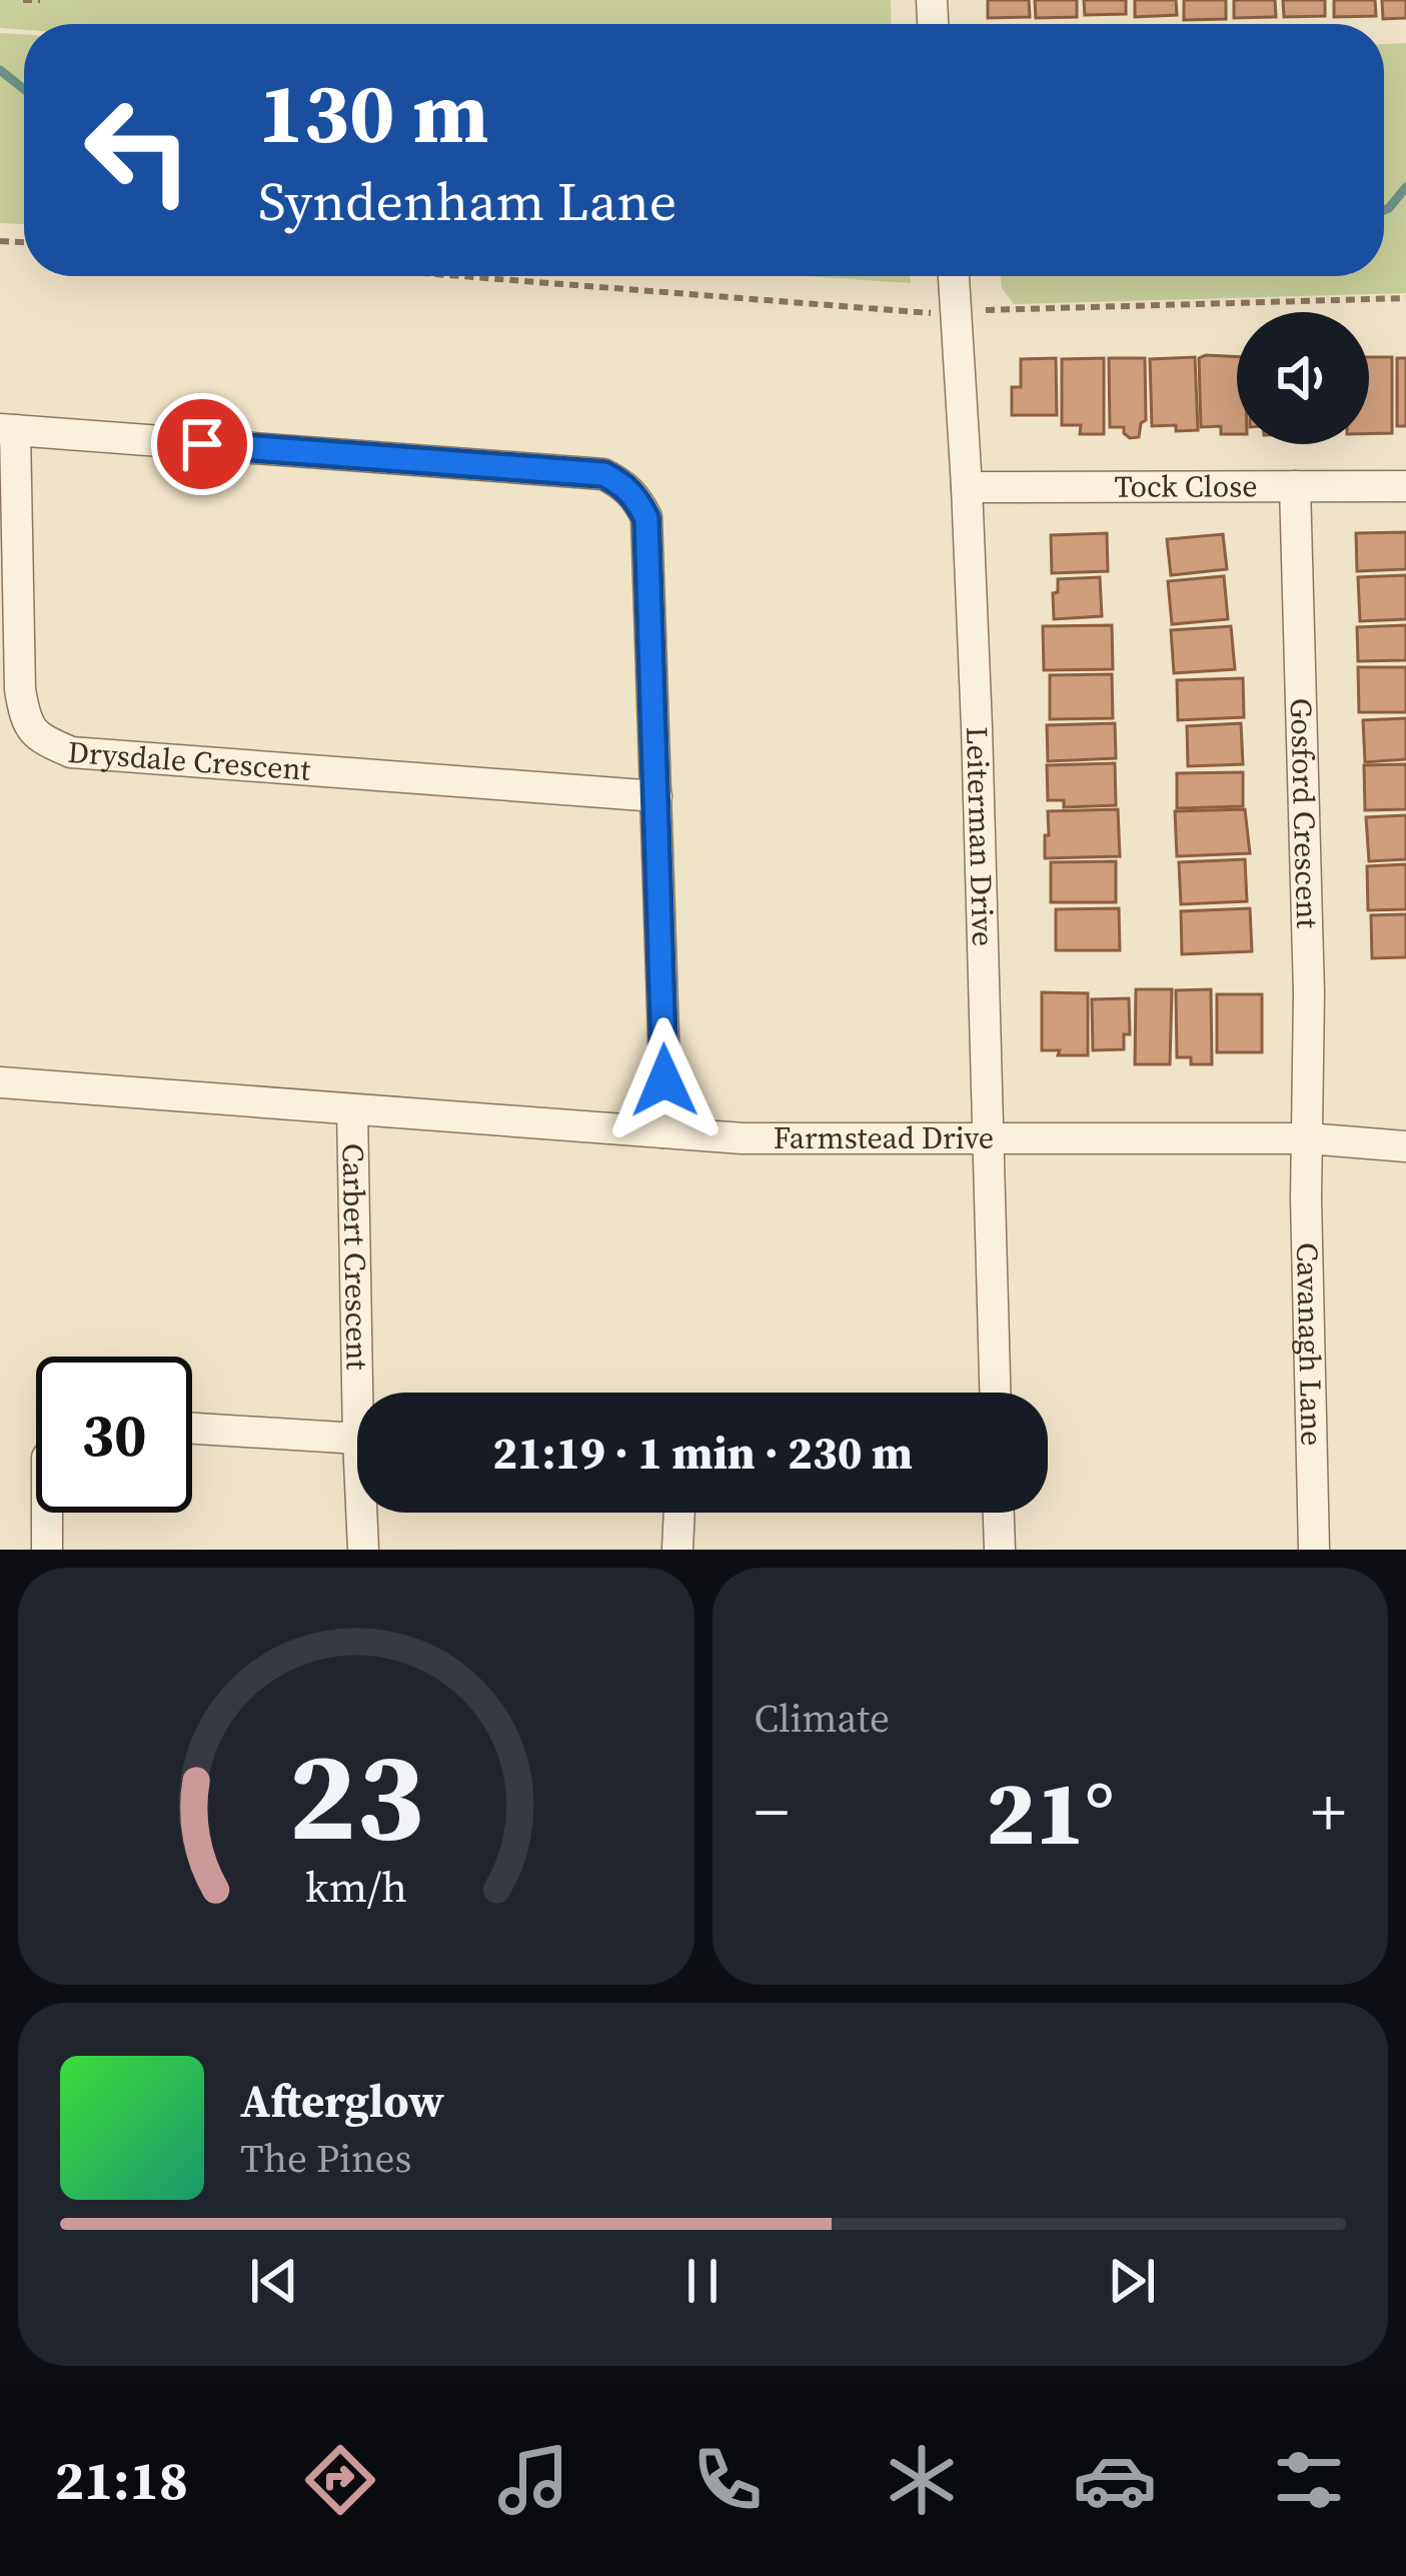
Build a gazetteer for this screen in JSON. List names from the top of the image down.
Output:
{
  "streets": {
    "street": [
      "Tock Close",
      "Drysdale Crescent",
      "Gosford Crescent",
      "Leiterman Drive",
      "Farmstead Drive",
      "Carbert Crescent",
      "Cavanagh Lane"
    ]
  },
  "crossings": [
    ["Tock Close", "Gosford Crescent"],
    ["Tock Close", "Leiterman Drive"],
    ["Gosford Crescent", "Farmstead Drive"],
    ["Gosford Crescent", "Cavanagh Lane"],
    ["Leiterman Drive", "Farmstead Drive"],
    ["Farmstead Drive", "Carbert Crescent"],
    ["Farmstead Drive", "Cavanagh Lane"]
  ],
  "page": {
    "turn": ["130 m", "Syndenham Lane"],
    "limit": "30",
    "trip": "21:19 · 1 min · 230 m",
    "tile": "Climate",
    "heat": ["−", "21°", "+"],
    "song": ["Afterglow", "The Pines"],
    "tabs": "21:18",
    "gauge": ["23", "km/h"]
  }
}
